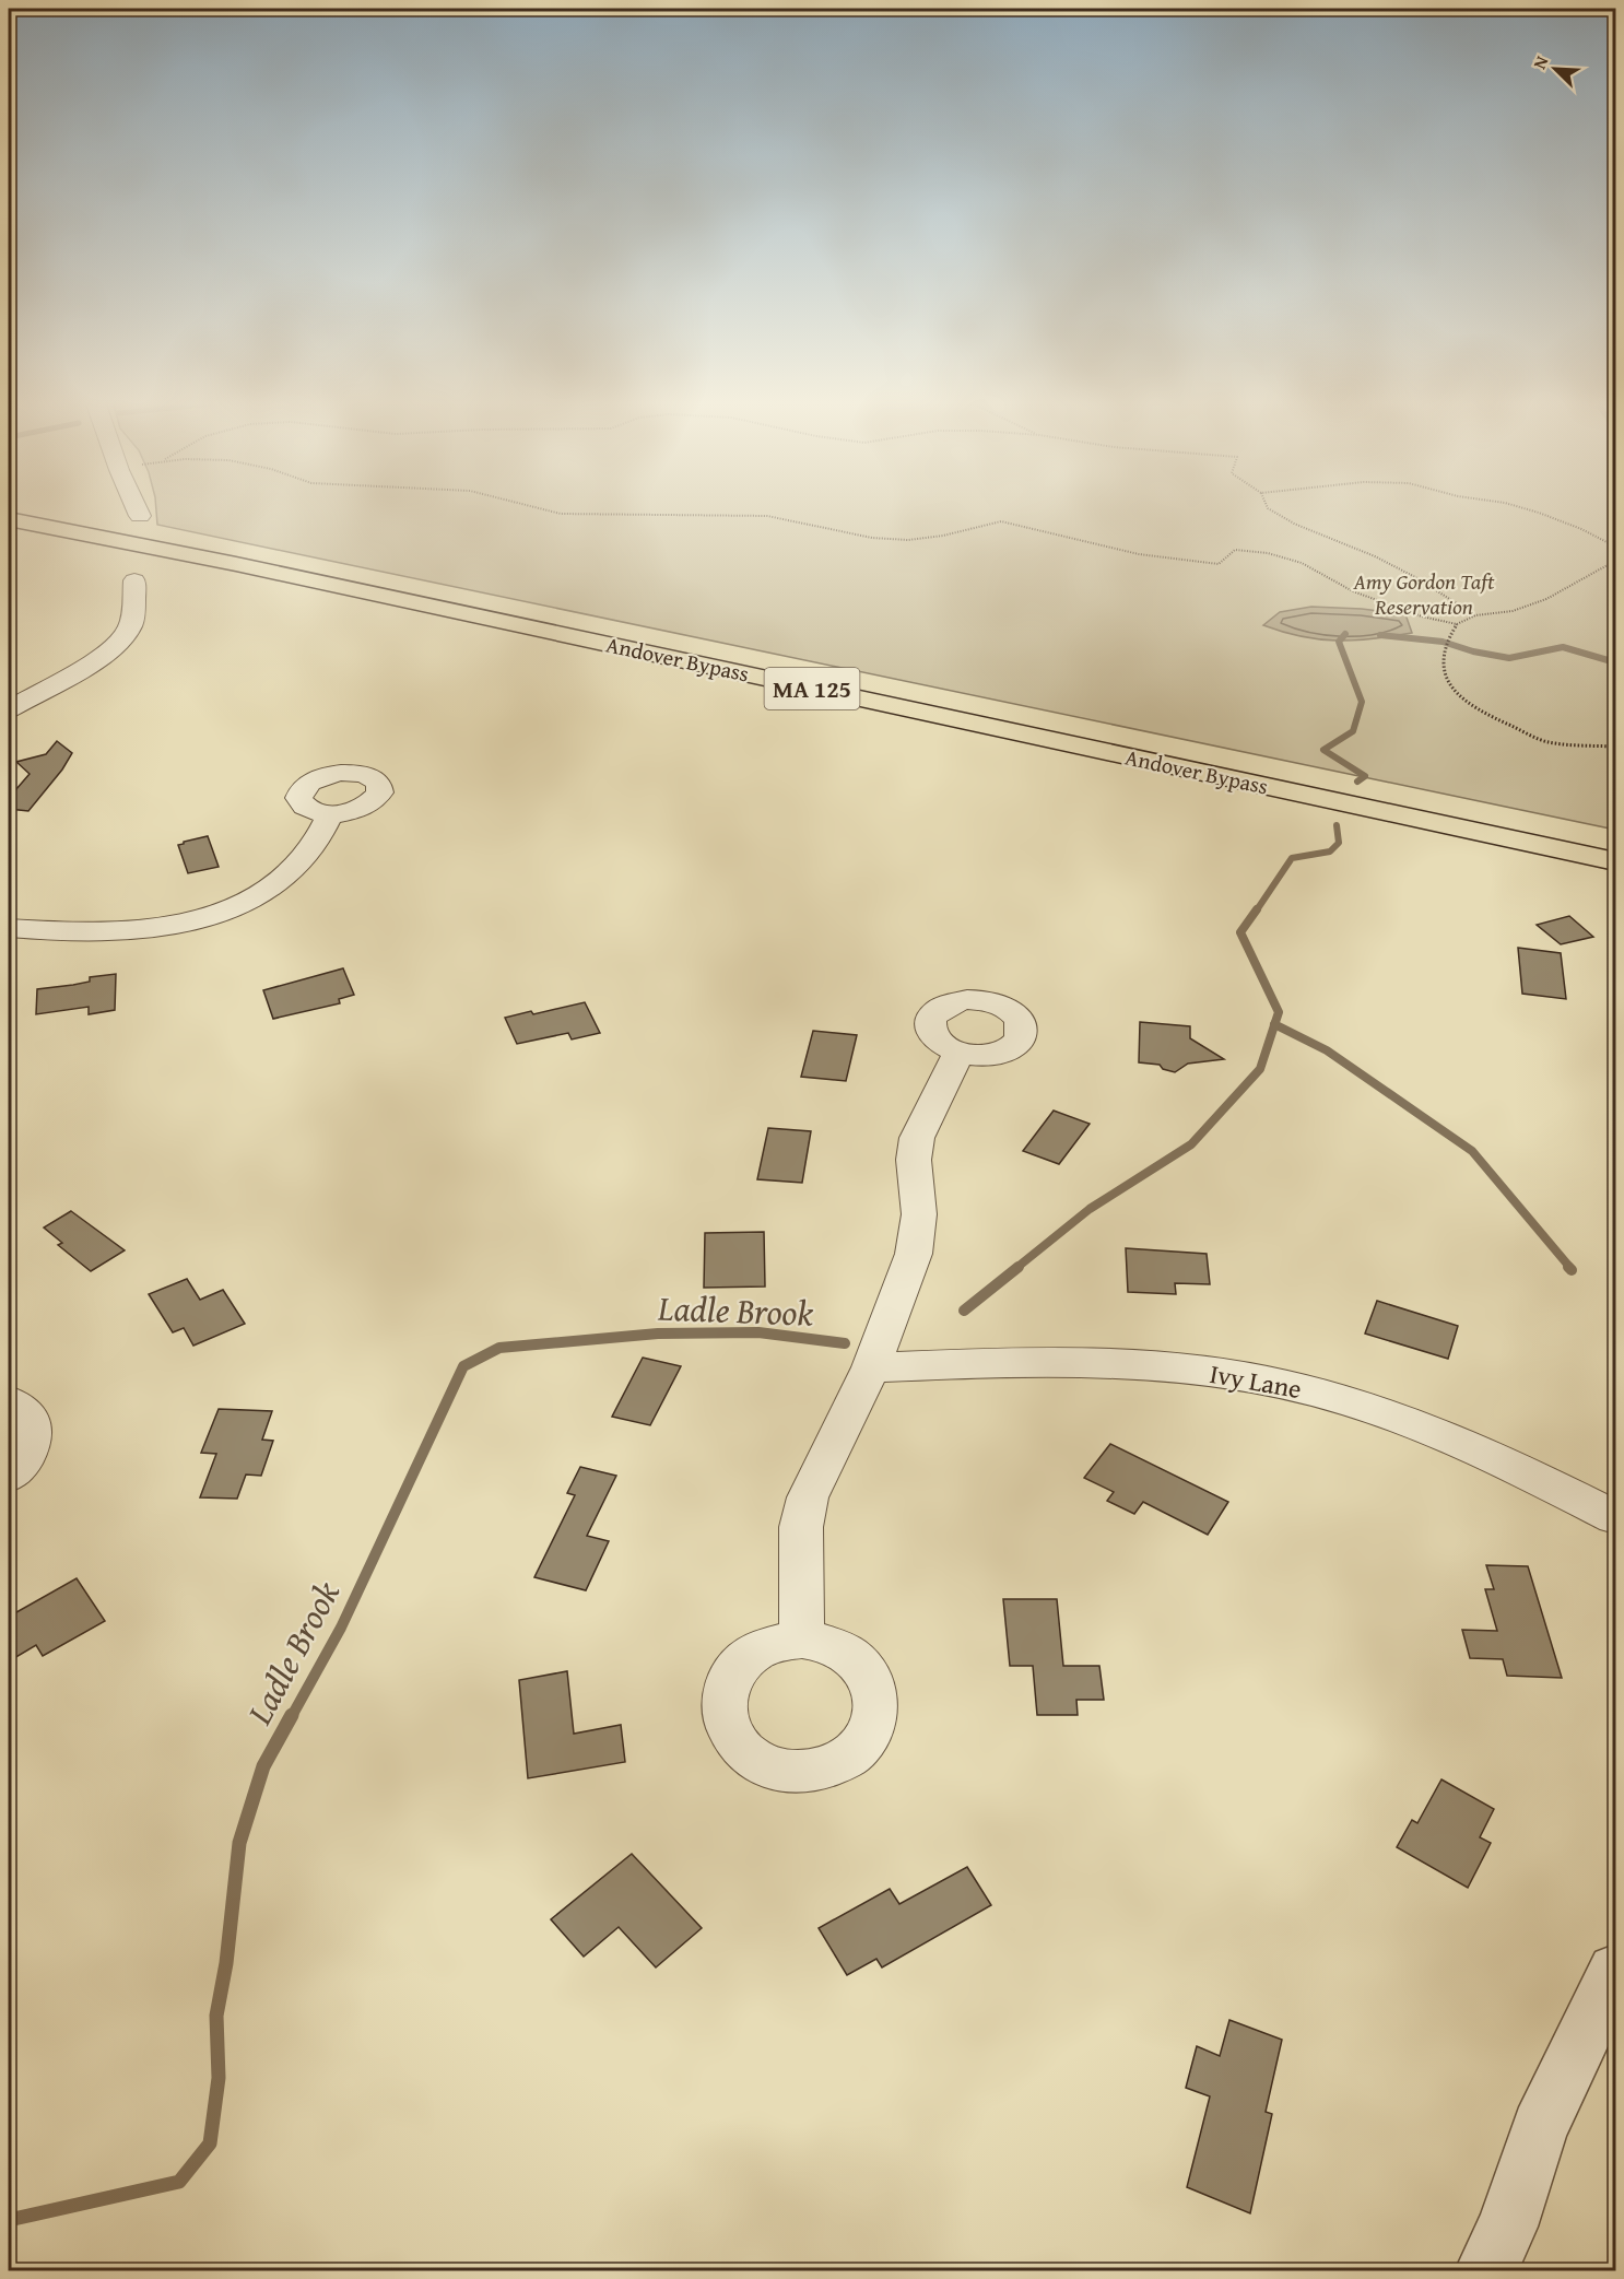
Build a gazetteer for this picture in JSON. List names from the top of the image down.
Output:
{
  "streets": {
    "main road": ["Andover Bypass", "MA 125"],
    "street": ["Ivy Lane"]
  },
  "water": ["Ladle Brook"],
  "parks": ["Amy Gordon Taft Reservation"],
  "north": "top left"
}
